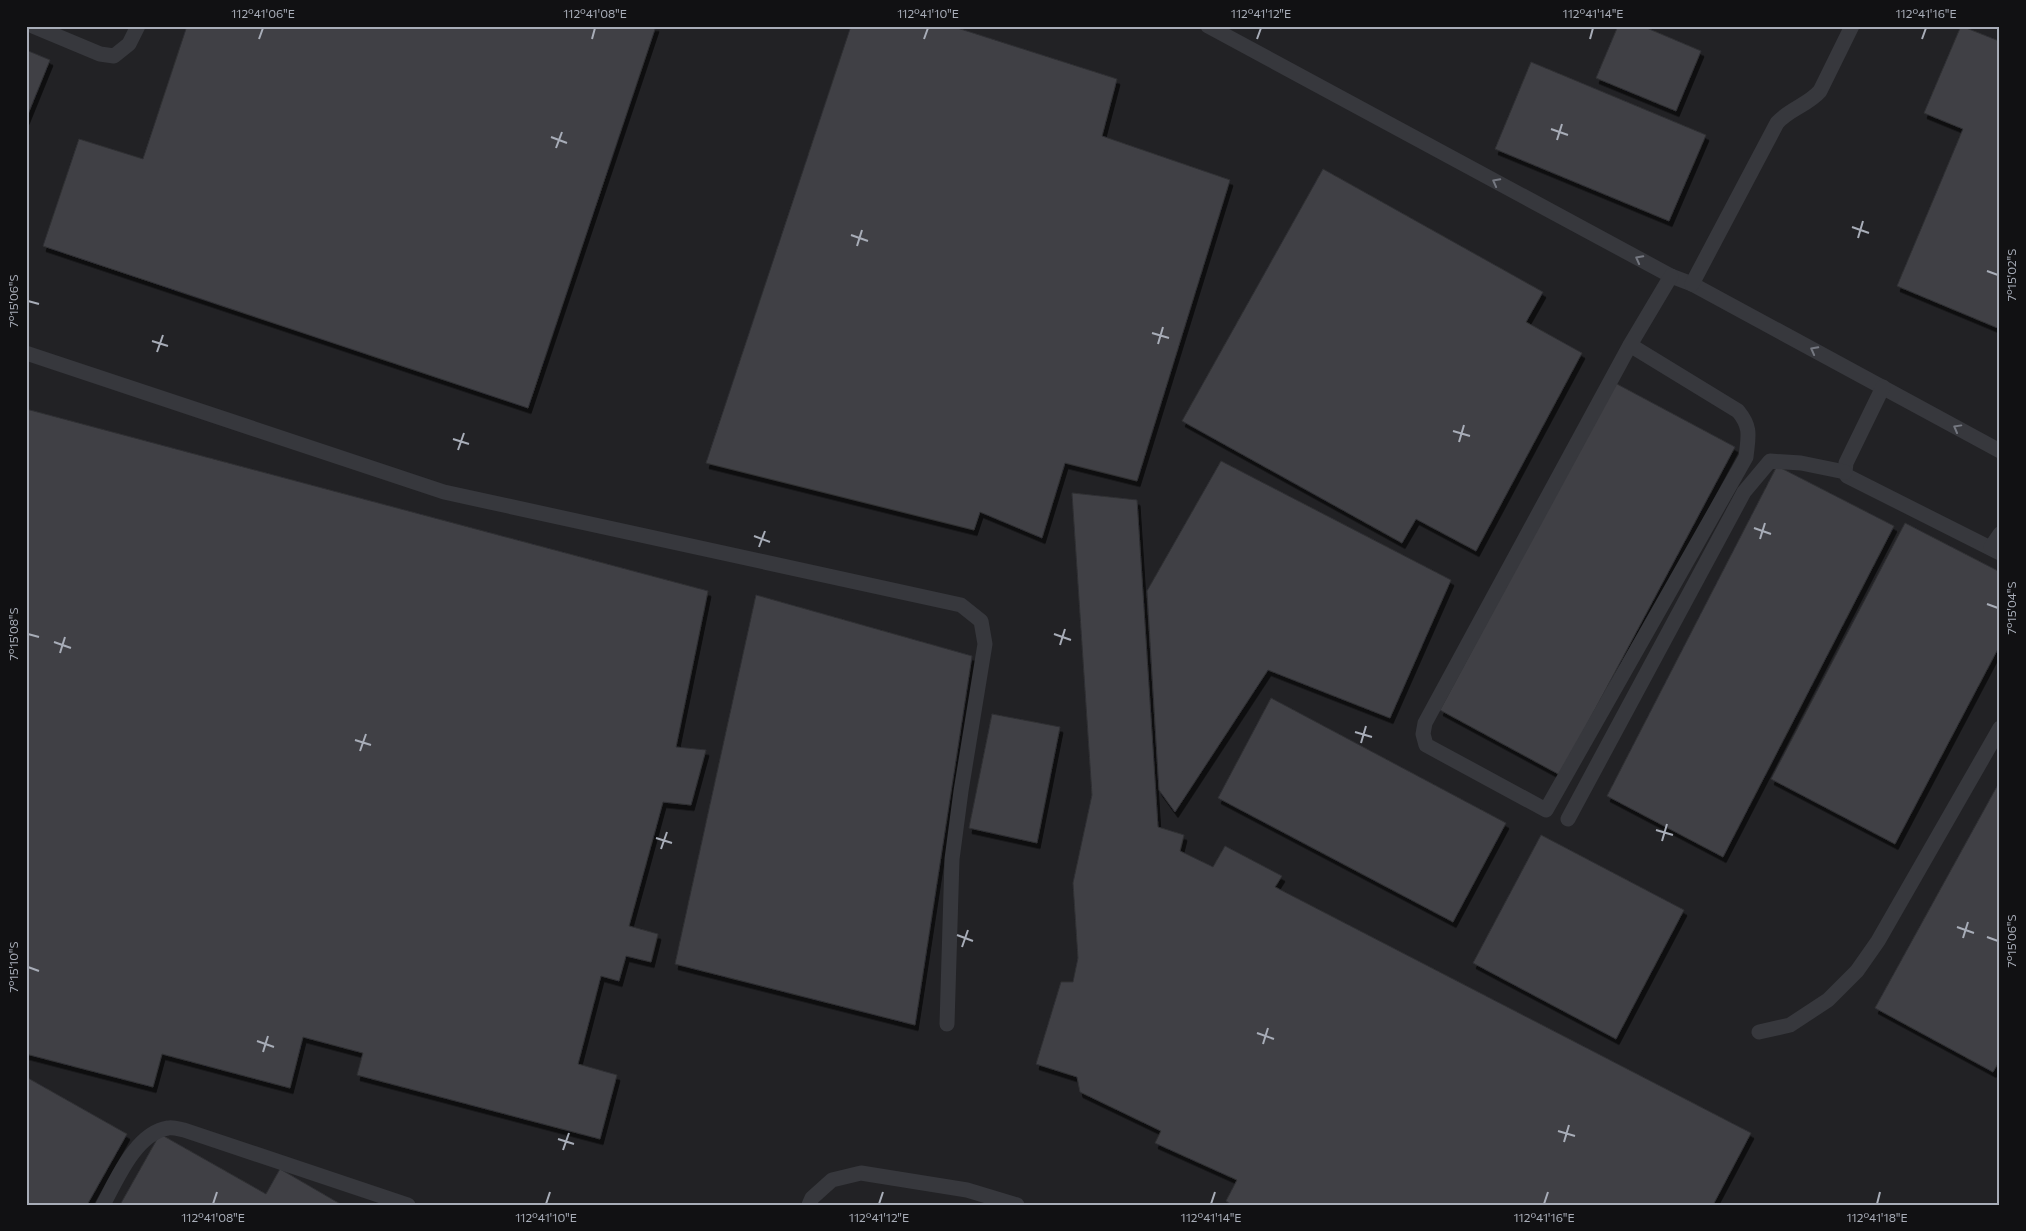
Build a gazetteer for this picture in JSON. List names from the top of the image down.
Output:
{
  "coordinates": [
    "112°41'06\"E",
    "112°41'08\"E",
    "112°41'10\"E",
    "112°41'12\"E",
    "112°41'14\"E",
    "112°41'16\"E",
    "7°15'02\"S",
    "7°15'06\"S",
    "7°15'04\"S",
    "7°15'08\"S",
    "7°15'10\"S",
    "112°41'18\"E"
  ]
}
